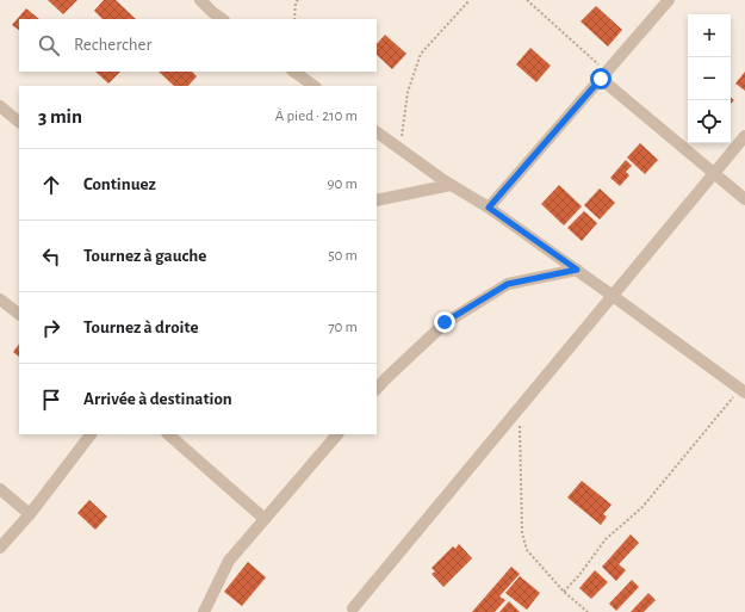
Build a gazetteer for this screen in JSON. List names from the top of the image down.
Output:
{
  "page": {
    "map_buttons": ["+", "−"],
    "search": "Rechercher",
    "heading": ["3 min", "À pied · 210 m"],
    "list": [
      ["Continuez", "90 m"],
      ["Tournez à gauche", "50 m"],
      ["Tournez à droite", "70 m"],
      "Arrivée à destination"
    ]
  }
}
